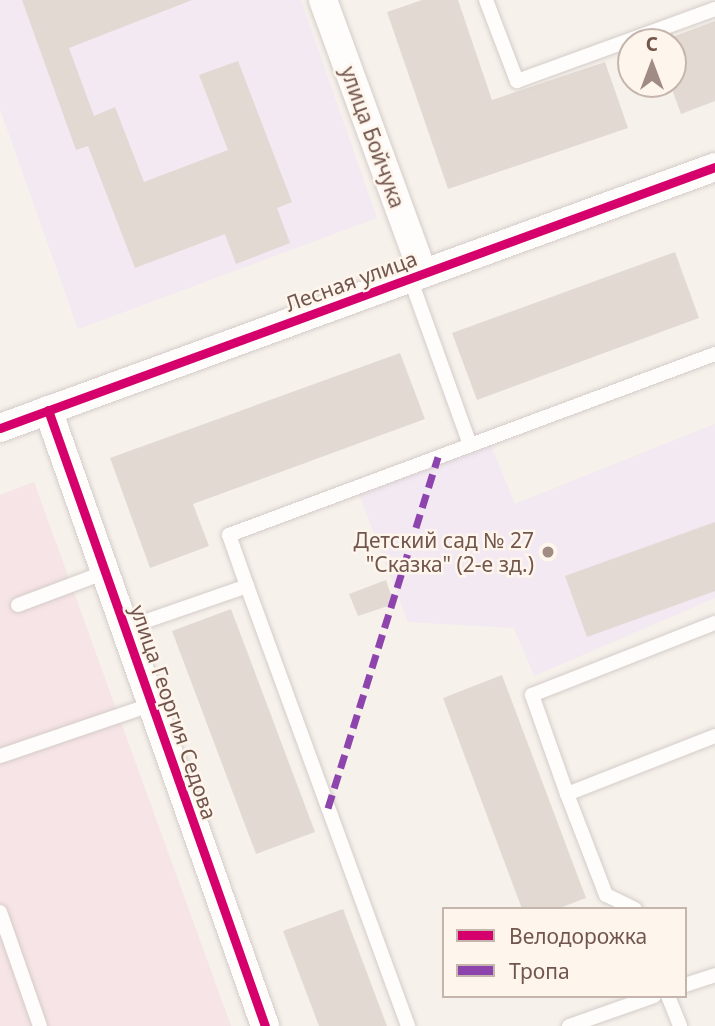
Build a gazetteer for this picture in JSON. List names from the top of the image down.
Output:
{
  "streets": {
    "street": ["улица Бойчука", "Лесная улица", "улица Георгия Седова"]
  },
  "crossings": [
    ["улица Бойчука", "Лесная улица"],
    ["Лесная улица", "улица Георгия Седова"]
  ],
  "places": ["Детский сад № 27 \"Сказка\" (2-е зд.)"],
  "legend": ["Велодорожка", "Тропа"],
  "north": "top"
}
